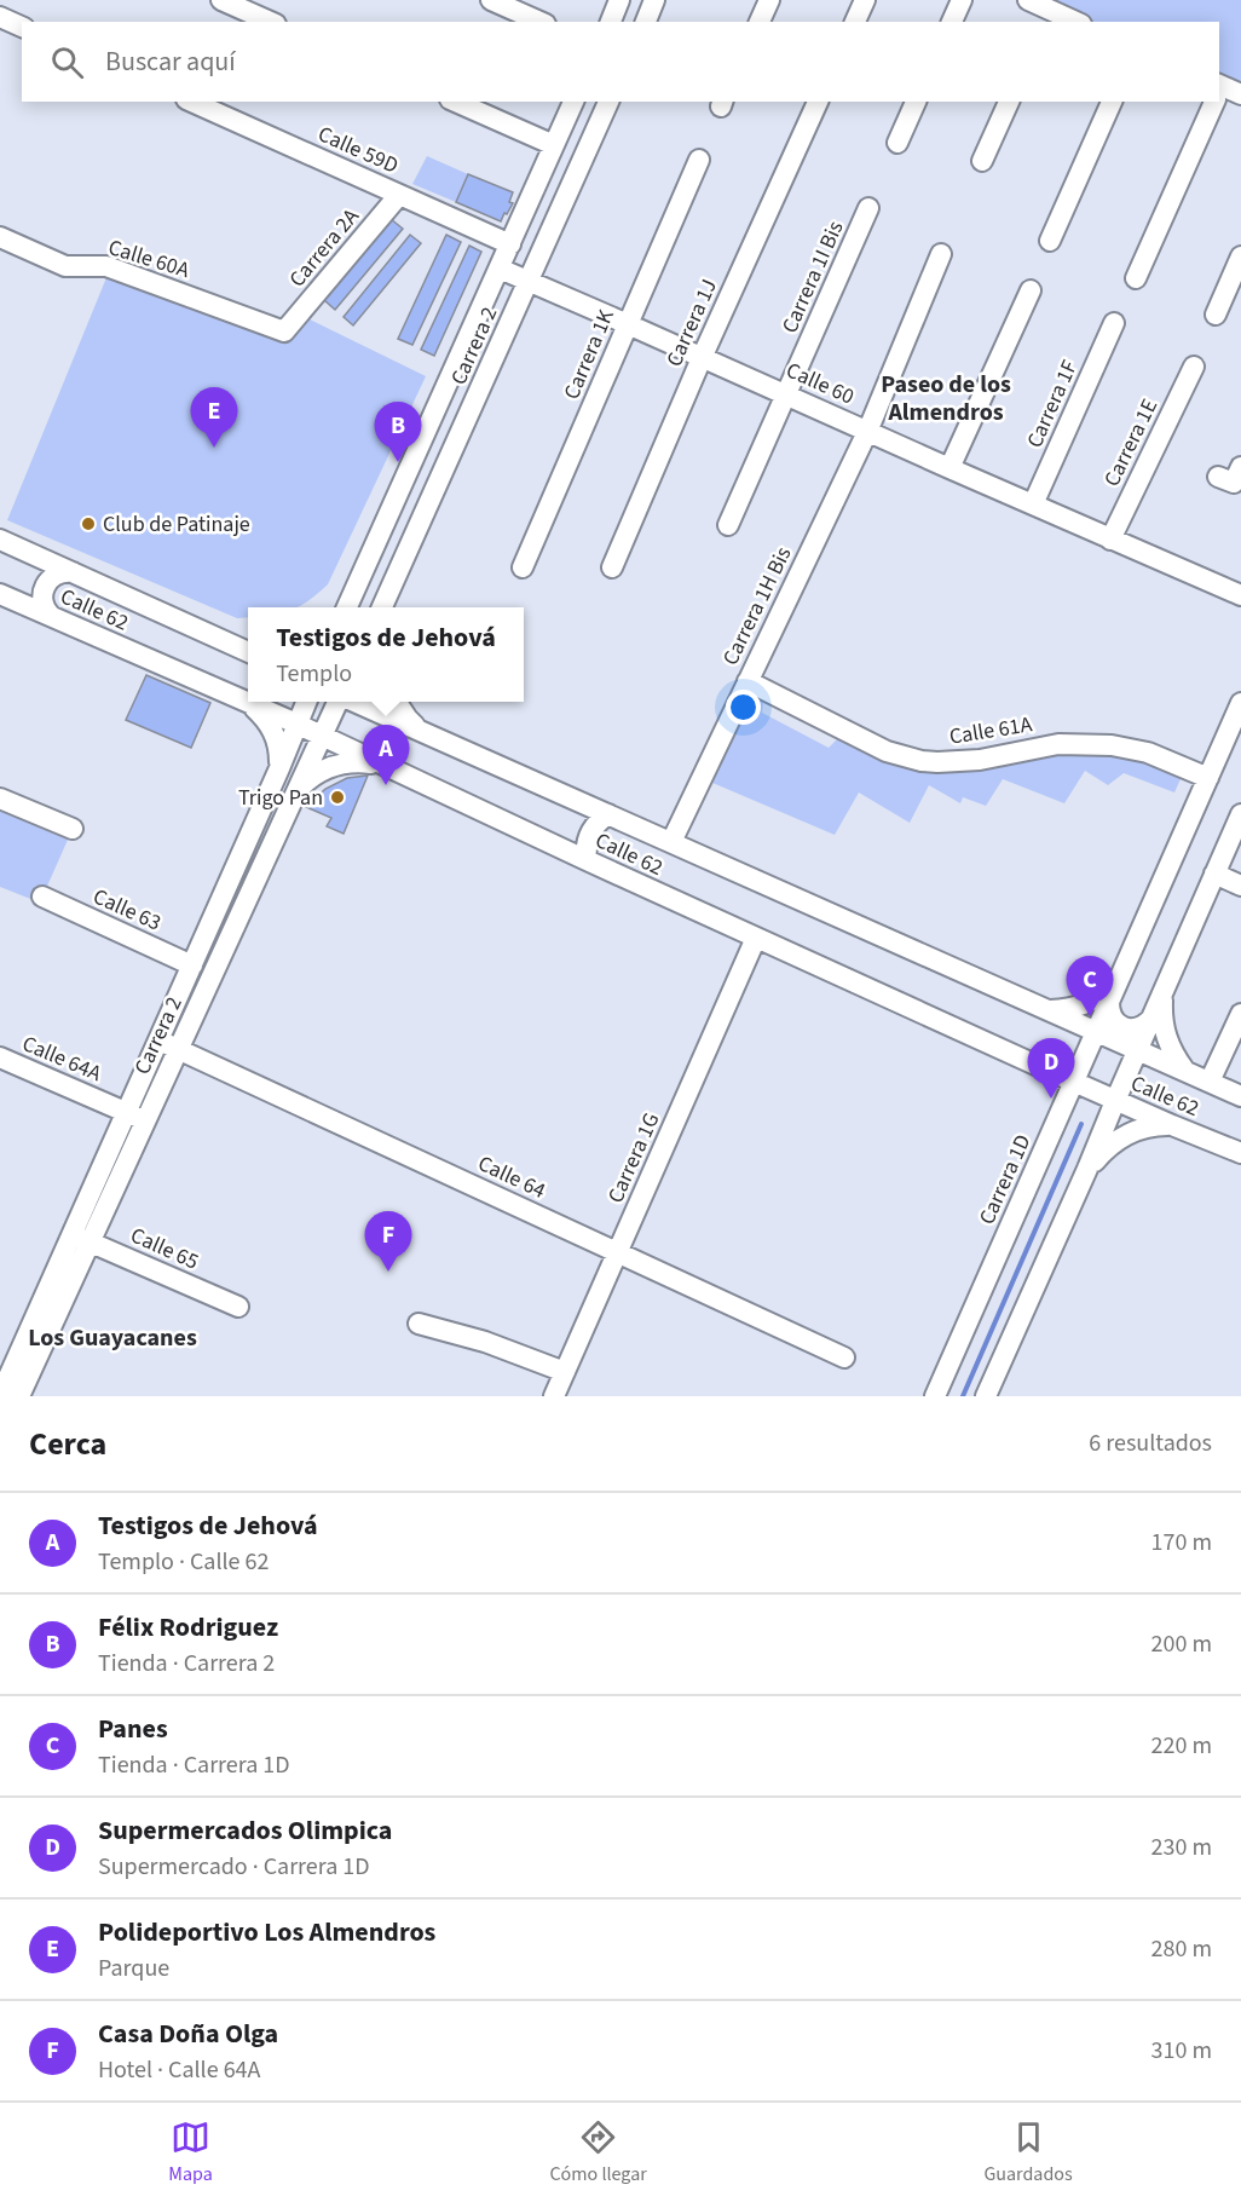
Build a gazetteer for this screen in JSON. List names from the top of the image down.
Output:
{
  "streets": {
    "street": [
      "Calle 59D",
      "Carrera 2A",
      "Calle 60A",
      "Carrera 1I Bis",
      "Carrera 1J",
      "Carrera 2",
      "Carrera 1K",
      "Calle 60",
      "Carrera 1F",
      "Carrera 1E",
      "Carrera 1H Bis",
      "Calle 62",
      "Calle 61A",
      "Calle 63",
      "Calle 64A",
      "Carrera 1G",
      "Calle 64",
      "Carrera 1D",
      "Calle 65"
    ]
  },
  "crossings": [
    ["Calle 59D", "Carrera 2A"],
    ["Calle 59D", "Carrera 2"],
    ["Carrera 2A", "Calle 60A"],
    ["Carrera 1I Bis", "Calle 60"],
    ["Carrera 1J", "Calle 60"],
    ["Carrera 2", "Calle 60"],
    ["Carrera 2", "Calle 62"],
    ["Carrera 2", "Calle 63"],
    ["Carrera 2", "Calle 64A"],
    ["Carrera 2", "Calle 64"],
    ["Carrera 2", "Calle 65"],
    ["Carrera 1K", "Calle 60"],
    ["Calle 60", "Carrera 1F"],
    ["Calle 60", "Carrera 1E"],
    ["Calle 60", "Carrera 1H Bis"],
    ["Carrera 1H Bis", "Calle 62"],
    ["Carrera 1H Bis", "Calle 61A"],
    ["Calle 62", "Carrera 1G"],
    ["Calle 62", "Carrera 1D"],
    ["Calle 61A", "Carrera 1D"],
    ["Carrera 1G", "Calle 64"]
  ],
  "districts": ["Paseo de los Almendros", "Los Guayacanes"],
  "places": ["Club de Patinaje", "Trigo Pan"],
  "page": {
    "search": "Buscar aquí",
    "pins": [
      "E",
      "B",
      "A",
      "C",
      "D",
      "F"
    ],
    "popup": ["Testigos de Jehová", "Templo"],
    "heading": ["Cerca", "6 resultados"],
    "list": [
      {
        "mark": "A",
        "name": "Testigos de Jehová",
        "note": "Templo · Calle 62",
        "value": "170 m"
      },
      {
        "mark": "B",
        "name": "Félix Rodriguez",
        "note": "Tienda · Carrera 2",
        "value": "200 m"
      },
      {
        "mark": "C",
        "name": "Panes",
        "note": "Tienda · Carrera 1D",
        "value": "220 m"
      },
      {
        "mark": "D",
        "name": "Supermercados Olimpica",
        "note": "Supermercado · Carrera 1D",
        "value": "230 m"
      },
      {
        "mark": "E",
        "name": "Polideportivo Los Almendros",
        "note": "Parque",
        "value": "280 m"
      },
      {
        "mark": "F",
        "name": "Casa Doña Olga",
        "note": "Hotel · Calle 64A",
        "value": "310 m"
      }
    ],
    "nav": ["Mapa", "Cómo llegar", "Guardados"]
  }
}
